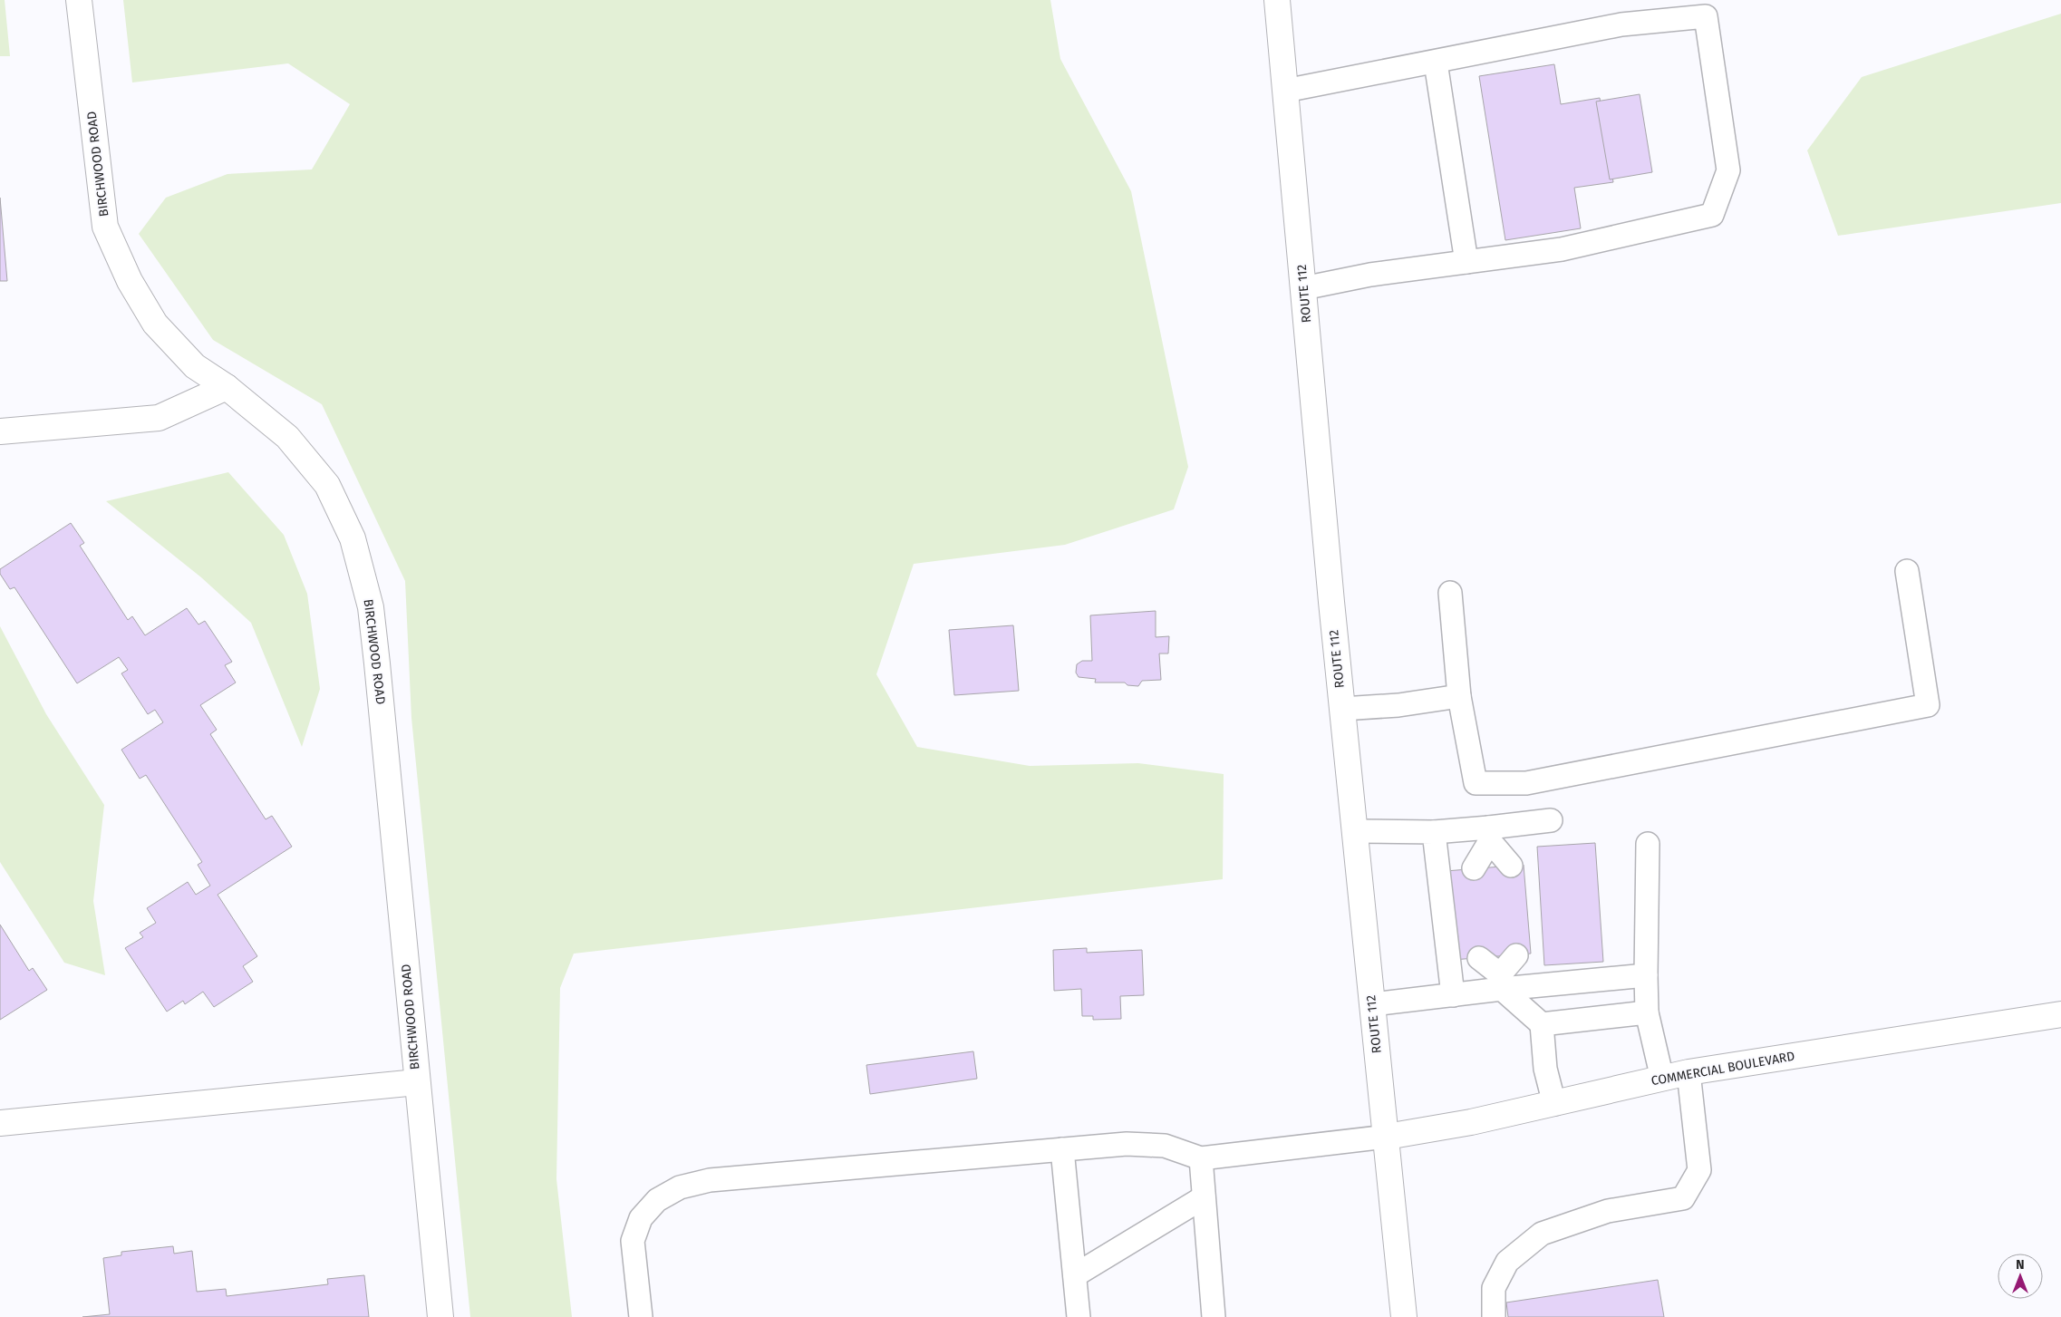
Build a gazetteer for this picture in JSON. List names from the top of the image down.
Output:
{
  "streets": {
    "street": ["BIRCHWOOD ROAD", "ROUTE 112", "COMMERCIAL BOULEVARD"]
  },
  "crossings": [
    ["ROUTE 112", "COMMERCIAL BOULEVARD"]
  ],
  "north": "top"
}
